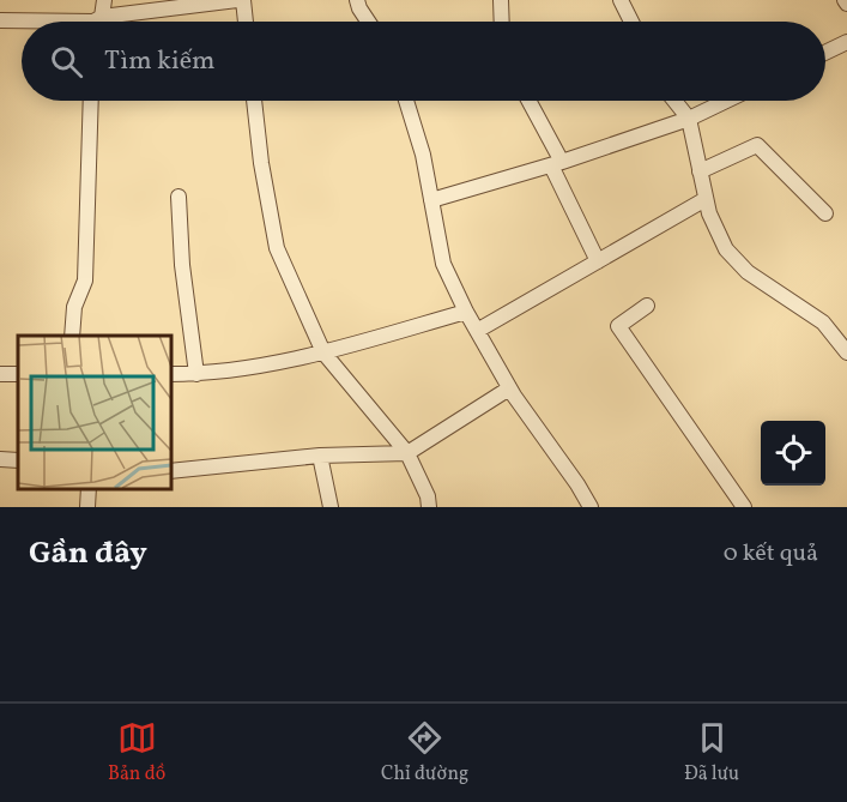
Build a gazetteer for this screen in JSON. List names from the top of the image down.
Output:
{
  "page": {
    "search": "Tìm kiếm",
    "heading": ["Gần đây", "0 kết quả"],
    "nav": ["Bản đồ", "Chỉ đường", "Đã lưu"]
  }
}
